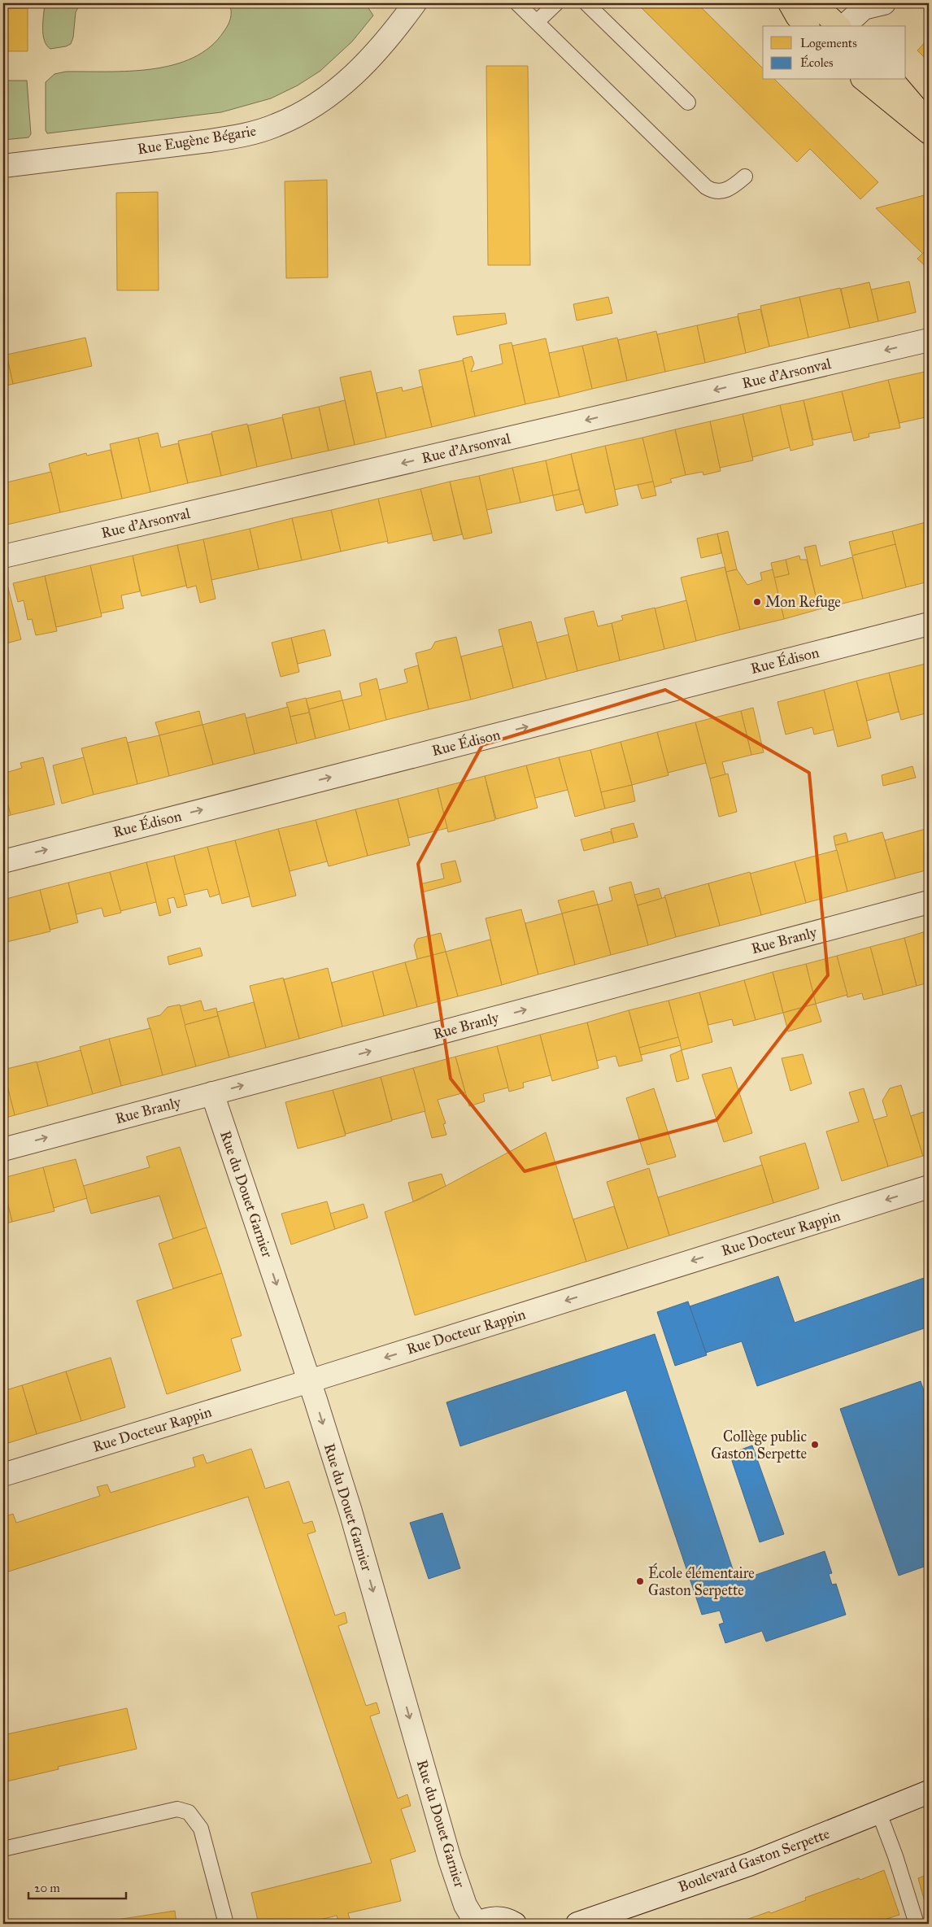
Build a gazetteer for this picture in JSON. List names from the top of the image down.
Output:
{
  "streets": {
    "street": [
      "Rue Eugène Bégarie",
      "Rue d'Arsonval",
      "Rue Édison",
      "Rue Branly",
      "Rue du Douet Garnier",
      "Rue Docteur Rappin",
      "Boulevard Gaston Serpette"
    ]
  },
  "crossings": [
    ["Rue Branly", "Rue du Douet Garnier"],
    ["Rue du Douet Garnier", "Rue Docteur Rappin"]
  ],
  "one_way": [
    "Rue d'Arsonval",
    "Rue Édison",
    "Rue Branly",
    "Rue du Douet Garnier",
    "Rue Docteur Rappin"
  ],
  "places": ["Mon Refuge", "Collège public Gaston Serpette", "École élémentaire Gaston Serpette"],
  "legend": ["Logements", "Écoles"],
  "scale_bar": "20 m"
}
